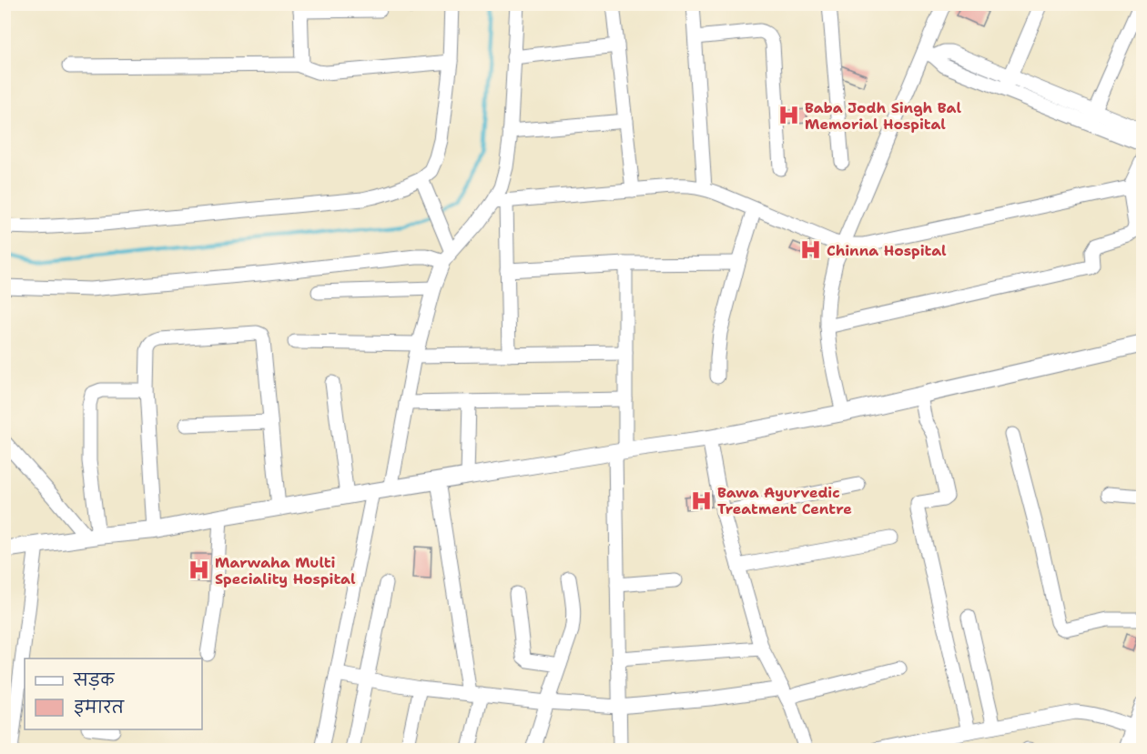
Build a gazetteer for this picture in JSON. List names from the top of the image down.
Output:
{
  "places": {
    "hospital": [
      "Baba Jodh Singh Bal Memorial Hospital",
      "Chinna Hospital",
      "Bawa Ayurvedic Treatment Centre",
      "Marwaha Multi Speciality Hospital"
    ]
  },
  "legend": ["सड़क", "इमारत"]
}
